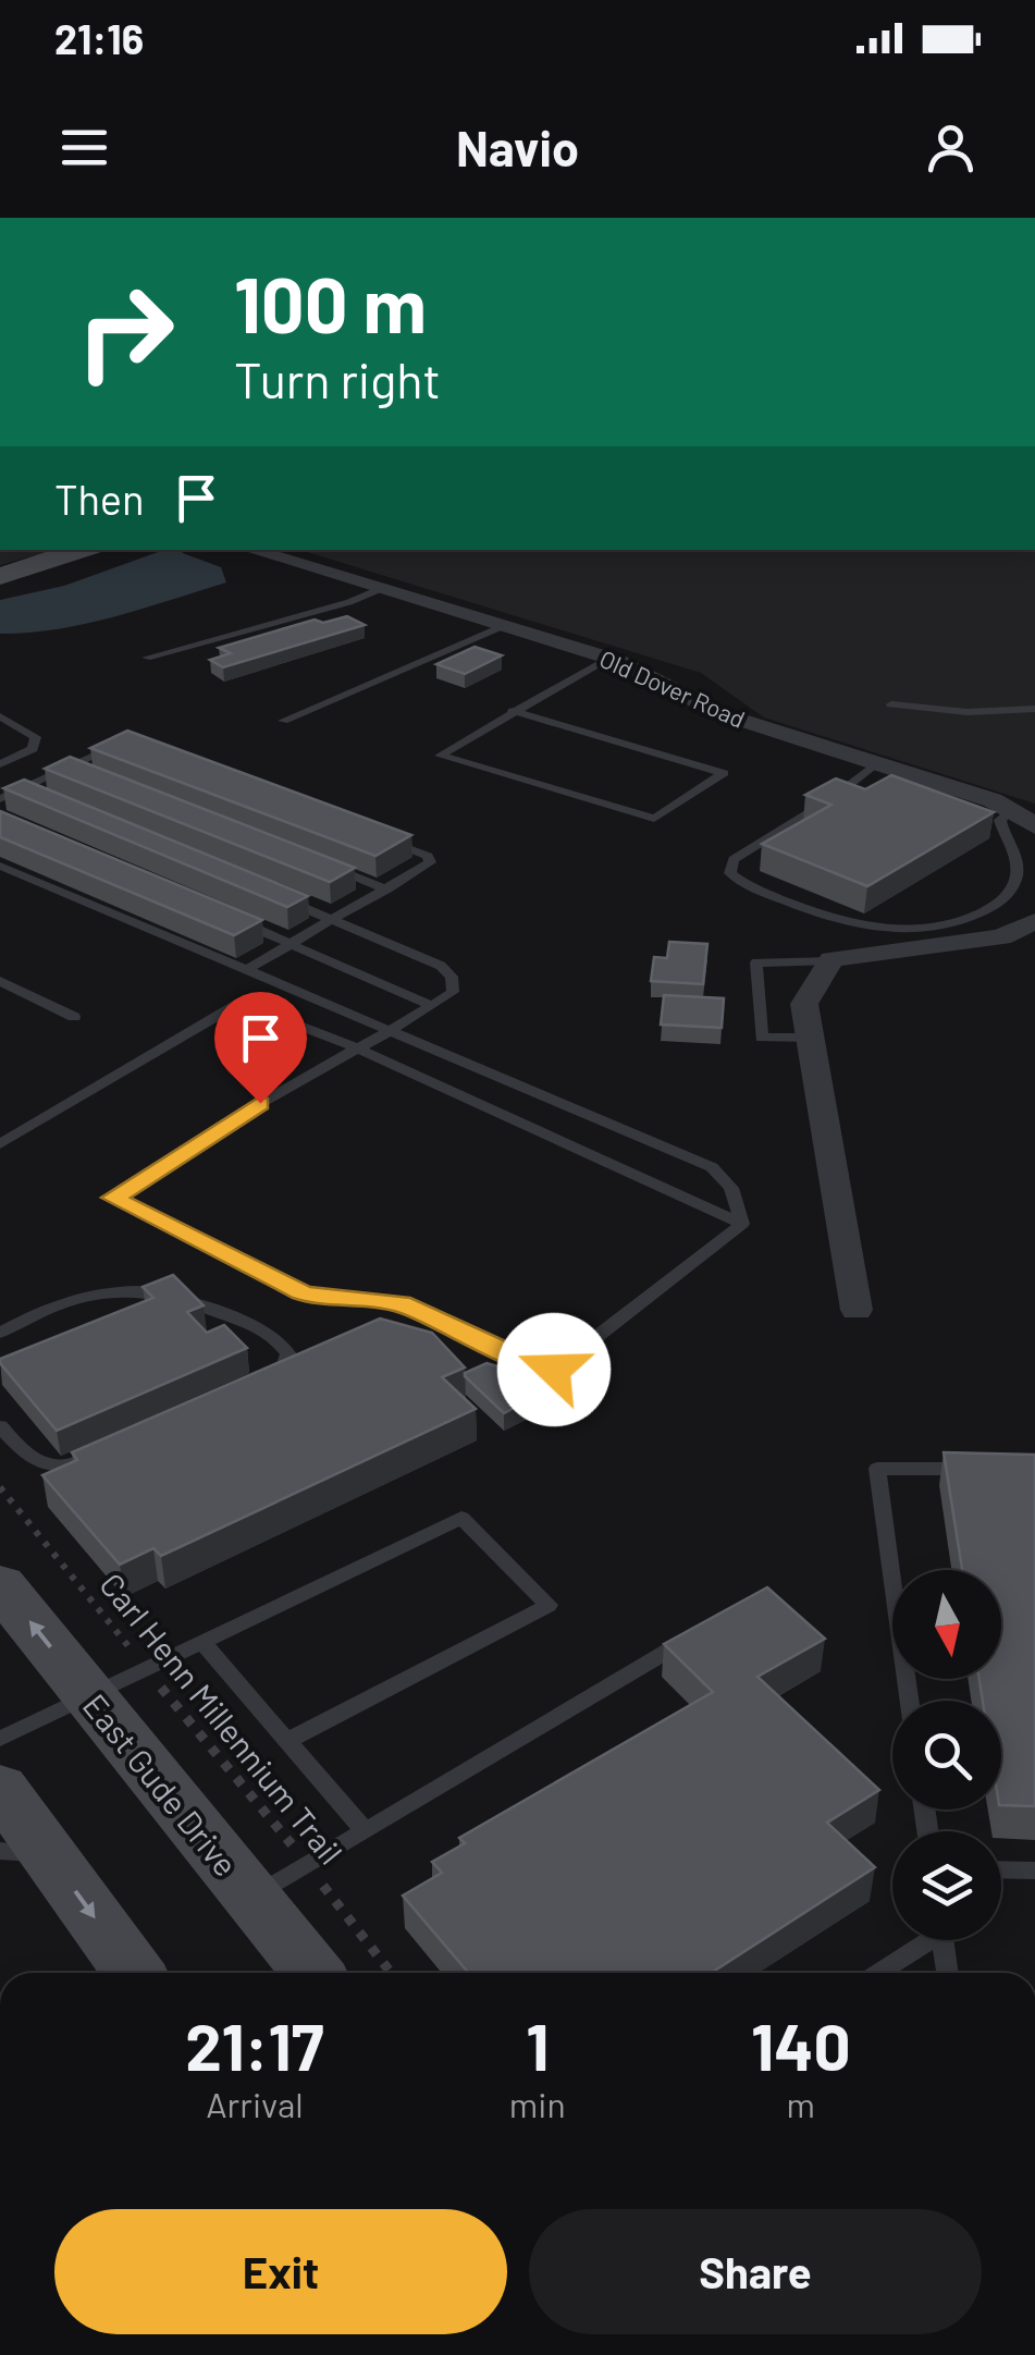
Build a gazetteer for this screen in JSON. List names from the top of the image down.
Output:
{
  "streets": {
    "main road": ["East Gude Drive"],
    "street": ["Old Dover Road"],
    "path": ["Carl Henn Millennium Trail"]
  },
  "north": "bottom",
  "page": {
    "status": "21:16",
    "header": "Navio",
    "turn": ["100 m", "Turn right"],
    "then": "Then",
    "eta": [
      "21:17",
      "Arrival",
      "1",
      "min",
      "140",
      "m"
    ],
    "buttons": ["Exit", "Share"]
  }
}
